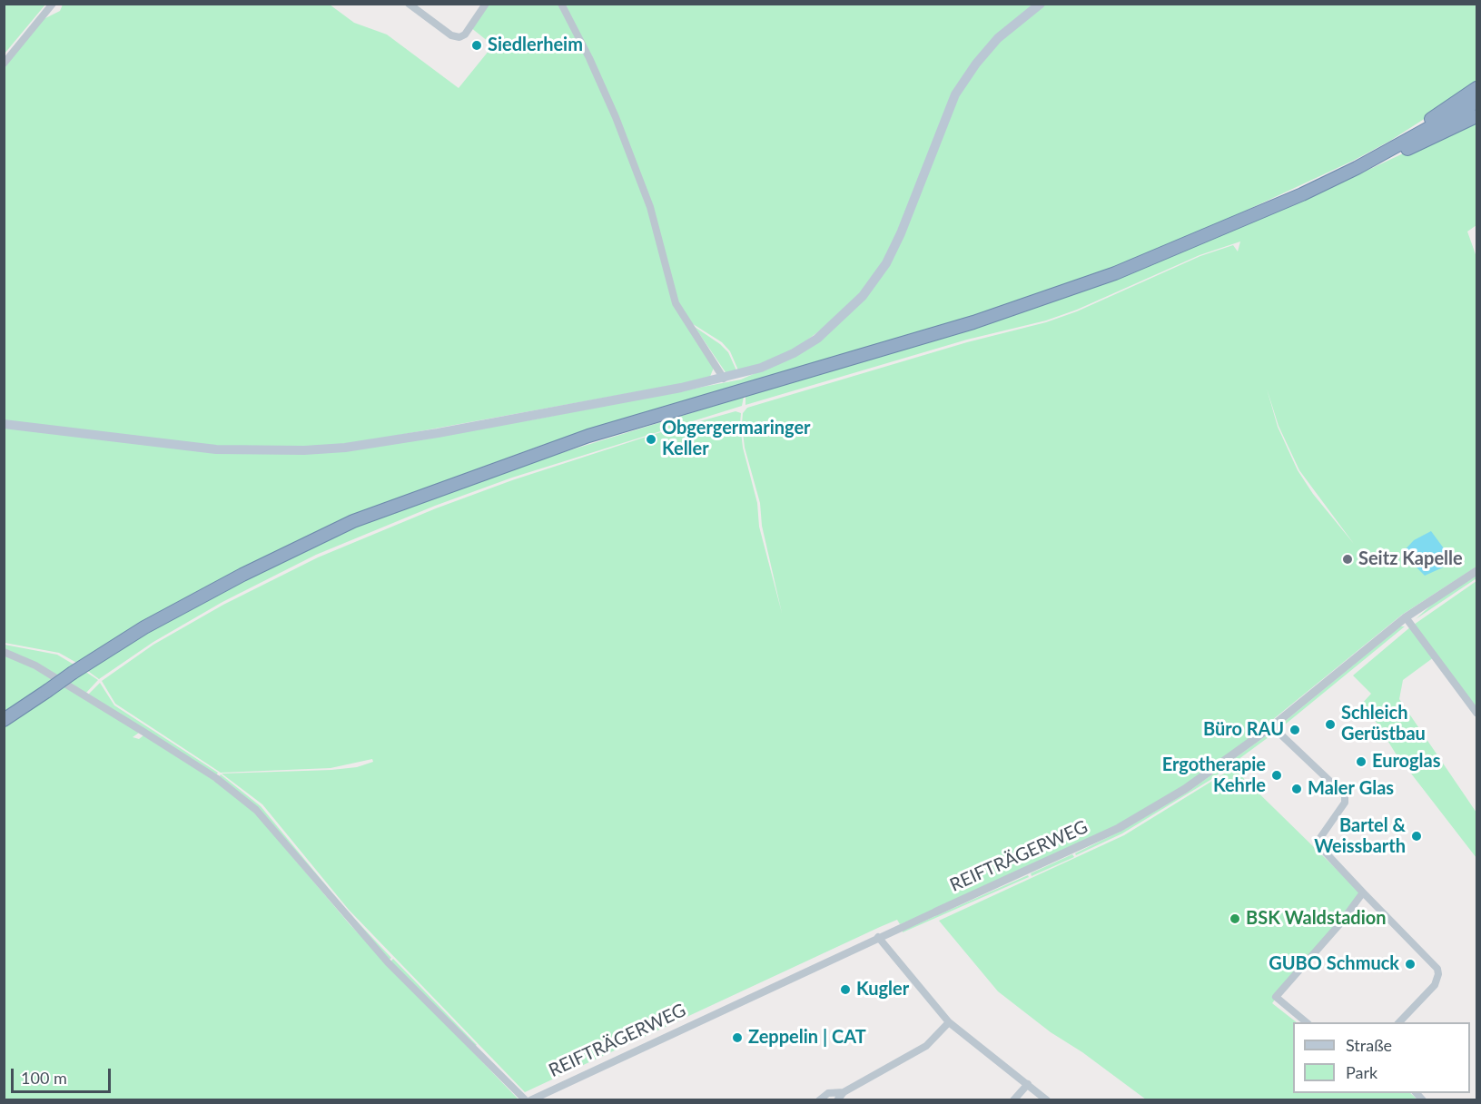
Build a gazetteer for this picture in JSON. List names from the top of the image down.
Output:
{
  "streets": {
    "street": ["REIFTRÄGERWEG"]
  },
  "places": [
    "Siedlerheim",
    "Obgergermaringer Keller",
    "Seitz Kapelle",
    "Schleich Gerüstbau",
    "Büro RAU",
    "Euroglas",
    "Ergotherapie Kehrle",
    "Maler Glas",
    "Bartel & Weissbarth",
    "BSK Waldstadion",
    "GUBO Schmuck",
    "Kugler",
    "Zeppelin | CAT"
  ],
  "legend": ["Straße", "Park"],
  "scale_bar": "100 m"
}
